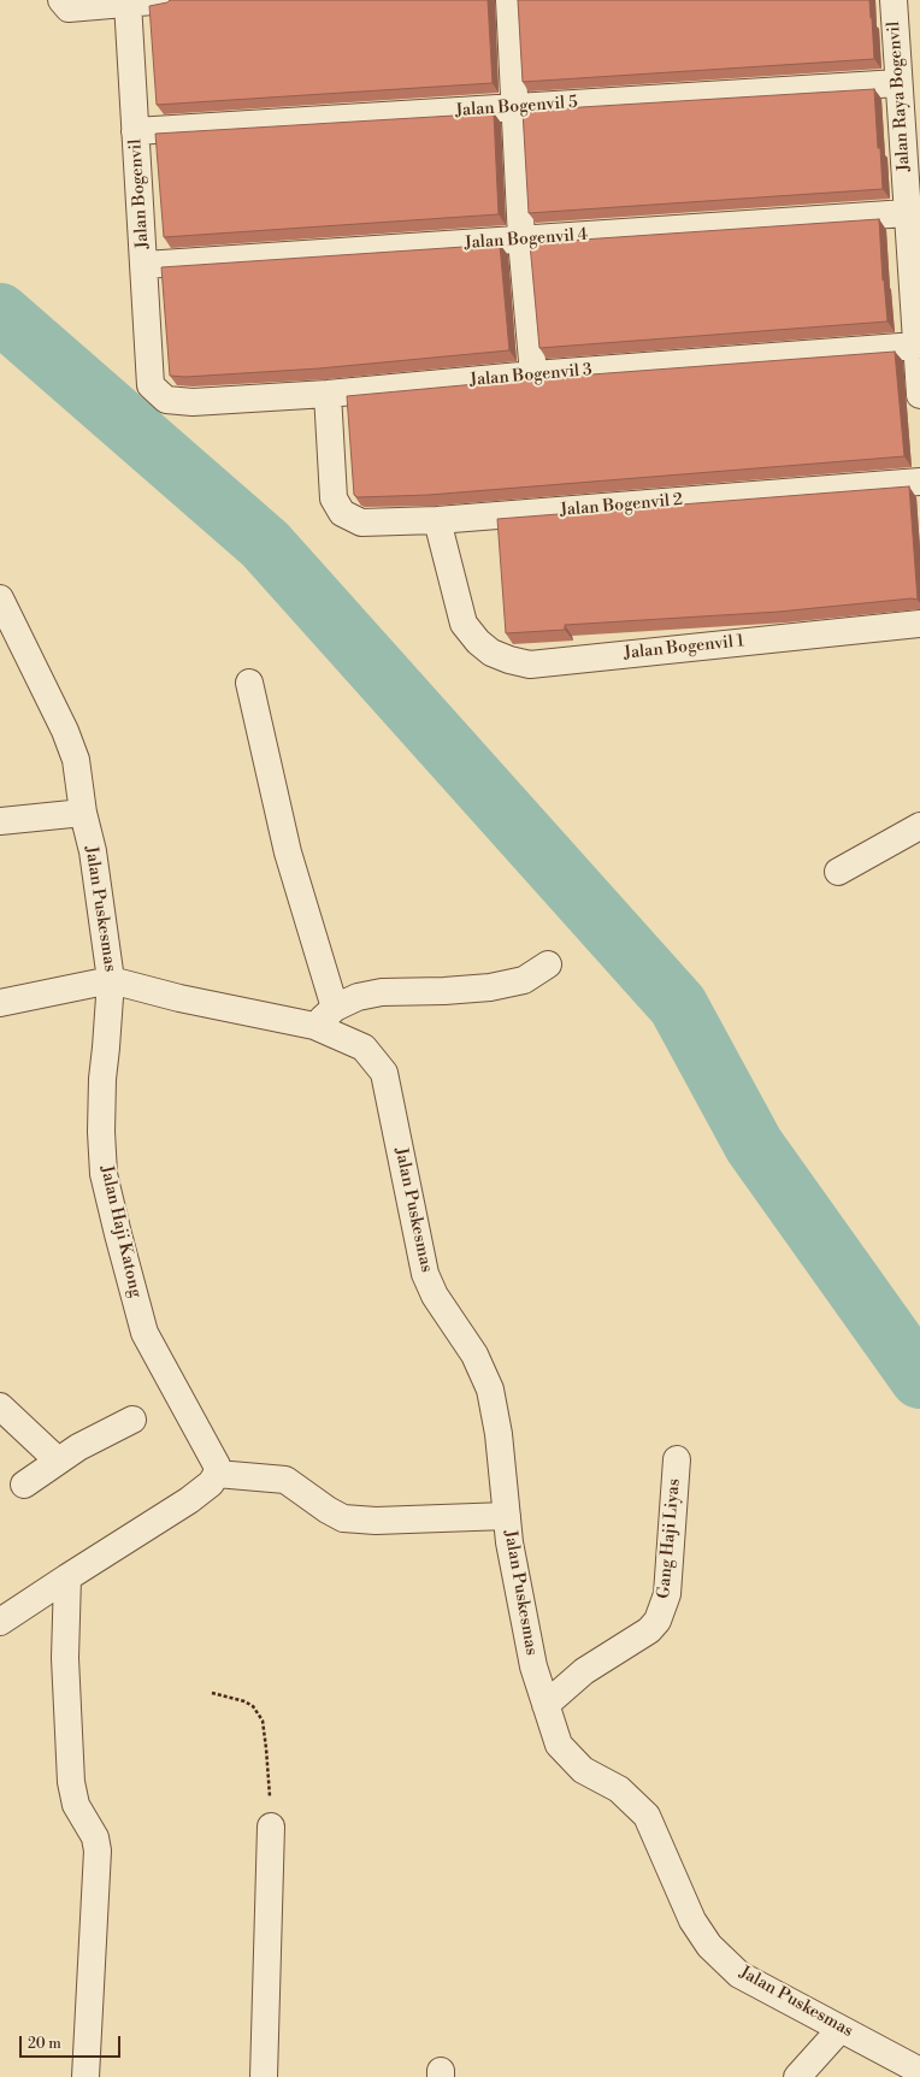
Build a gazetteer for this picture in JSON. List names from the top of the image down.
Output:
{
  "streets": {
    "street": [
      "Jalan Raya Bogenvil",
      "Jalan Bogenvil 5",
      "Jalan Bogenvil",
      "Jalan Bogenvil 4",
      "Jalan Bogenvil 3",
      "Jalan Bogenvil 2",
      "Jalan Bogenvil 1",
      "Jalan Puskesmas",
      "Jalan Haji Katong",
      "Gang Haji Liyas"
    ]
  },
  "crossings": [
    ["Jalan Raya Bogenvil", "Jalan Bogenvil 5"],
    ["Jalan Raya Bogenvil", "Jalan Bogenvil 4"],
    ["Jalan Raya Bogenvil", "Jalan Bogenvil 3"],
    ["Jalan Bogenvil 5", "Jalan Bogenvil"],
    ["Jalan Bogenvil", "Jalan Bogenvil 4"],
    ["Jalan Bogenvil", "Jalan Bogenvil 3"],
    ["Jalan Bogenvil 3", "Jalan Bogenvil 2"],
    ["Jalan Bogenvil 2", "Jalan Bogenvil 1"],
    ["Jalan Puskesmas", "Jalan Haji Katong"],
    ["Jalan Puskesmas", "Gang Haji Liyas"]
  ],
  "scale_bar": "20 m"
}
